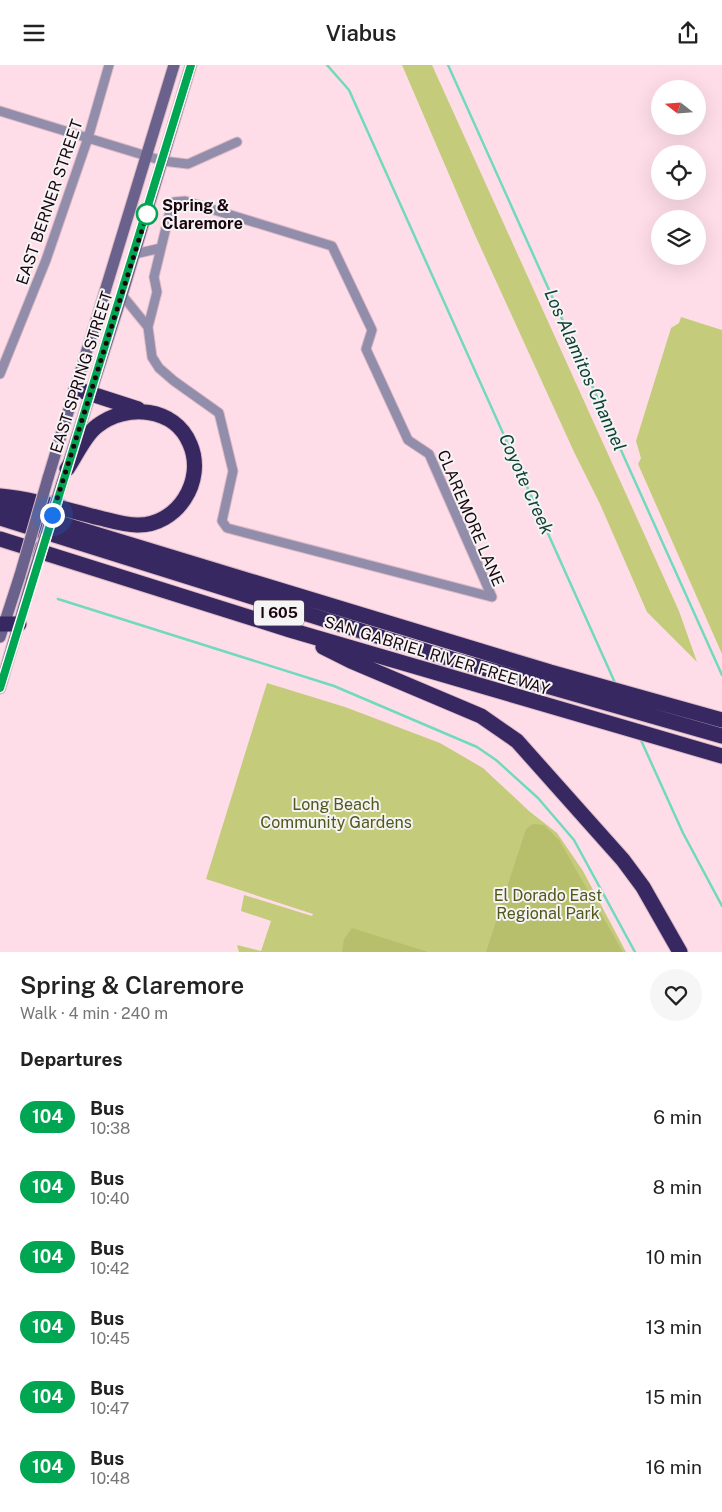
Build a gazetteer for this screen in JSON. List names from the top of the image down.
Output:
{
  "streets": {
    "highway": ["I 605", "SAN GABRIEL RIVER FREEWAY"],
    "main road": ["EAST SPRING STREET"],
    "street": ["EAST BERNER STREET", "CLAREMORE LANE"]
  },
  "water": ["Los Alamitos Channel", "Coyote Creek"],
  "parks": ["Long Beach Community Gardens", "El Dorado East Regional Park"],
  "places": ["Spring & Claremore"],
  "lines": ["bus line 104"],
  "north": "left",
  "page": {
    "header": "Viabus",
    "heading": [
      ["Spring & Claremore", "Walk · 4 min · 240 m"],
      "Departures"
    ],
    "list": [
      {
        "mark": "104",
        "name": "Bus",
        "note": "10:38",
        "value": "6 min"
      },
      {
        "mark": "104",
        "name": "Bus",
        "note": "10:40",
        "value": "8 min"
      },
      {
        "mark": "104",
        "name": "Bus",
        "note": "10:42",
        "value": "10 min"
      },
      {
        "mark": "104",
        "name": "Bus",
        "note": "10:45",
        "value": "13 min"
      },
      {
        "mark": "104",
        "name": "Bus",
        "note": "10:47",
        "value": "15 min"
      },
      {
        "mark": "104",
        "name": "Bus",
        "note": "10:48",
        "value": "16 min"
      }
    ]
  }
}
